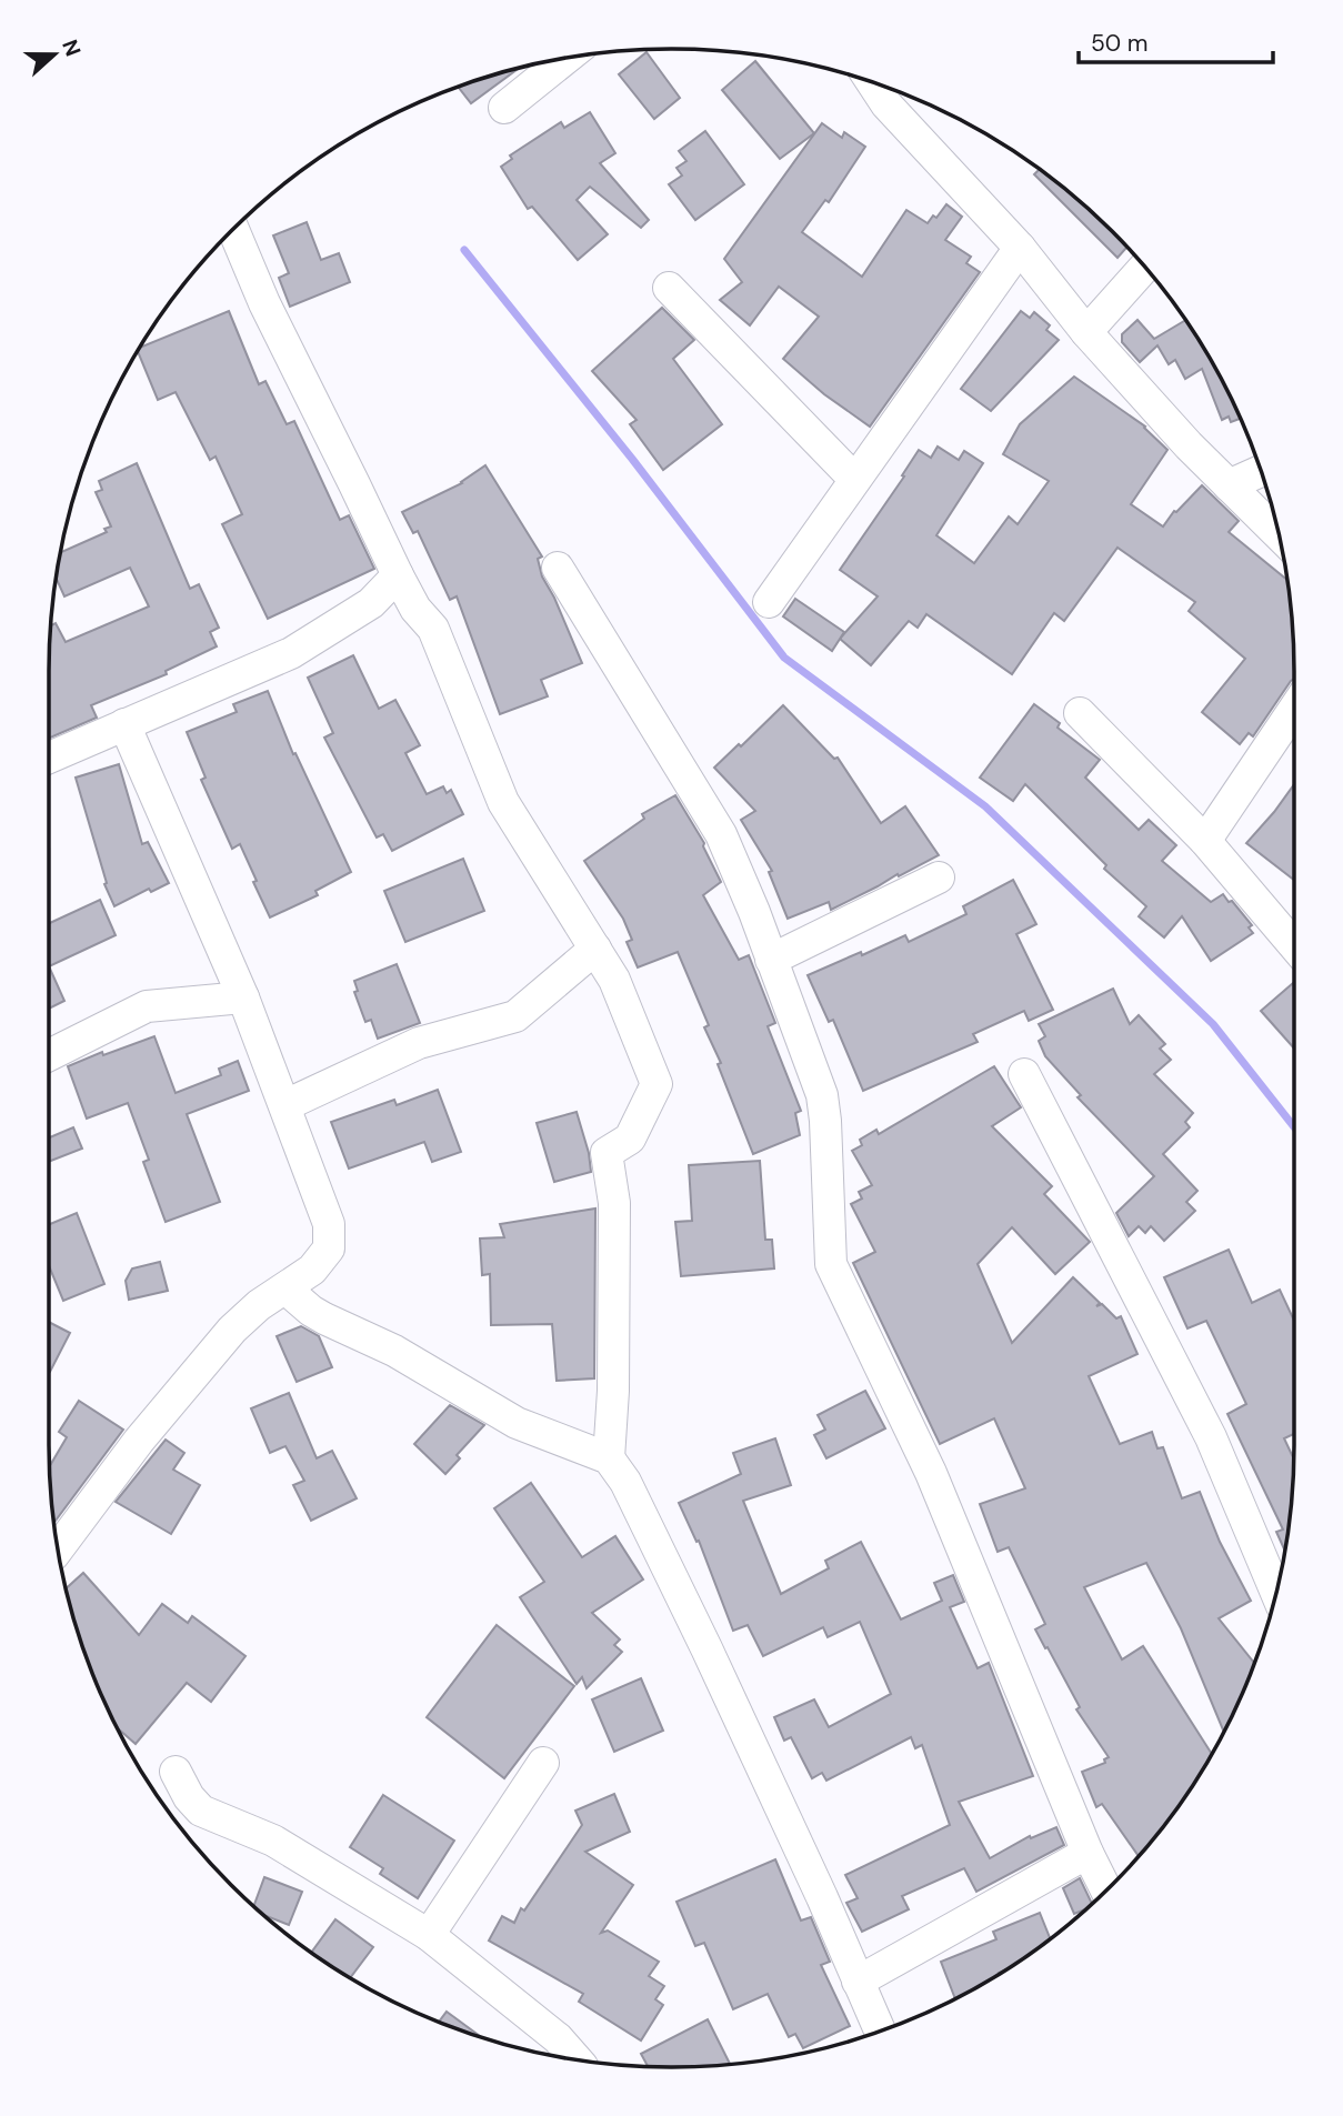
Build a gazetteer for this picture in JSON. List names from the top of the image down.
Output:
{
  "scale_bar": "50 m",
  "north": "right"
}
